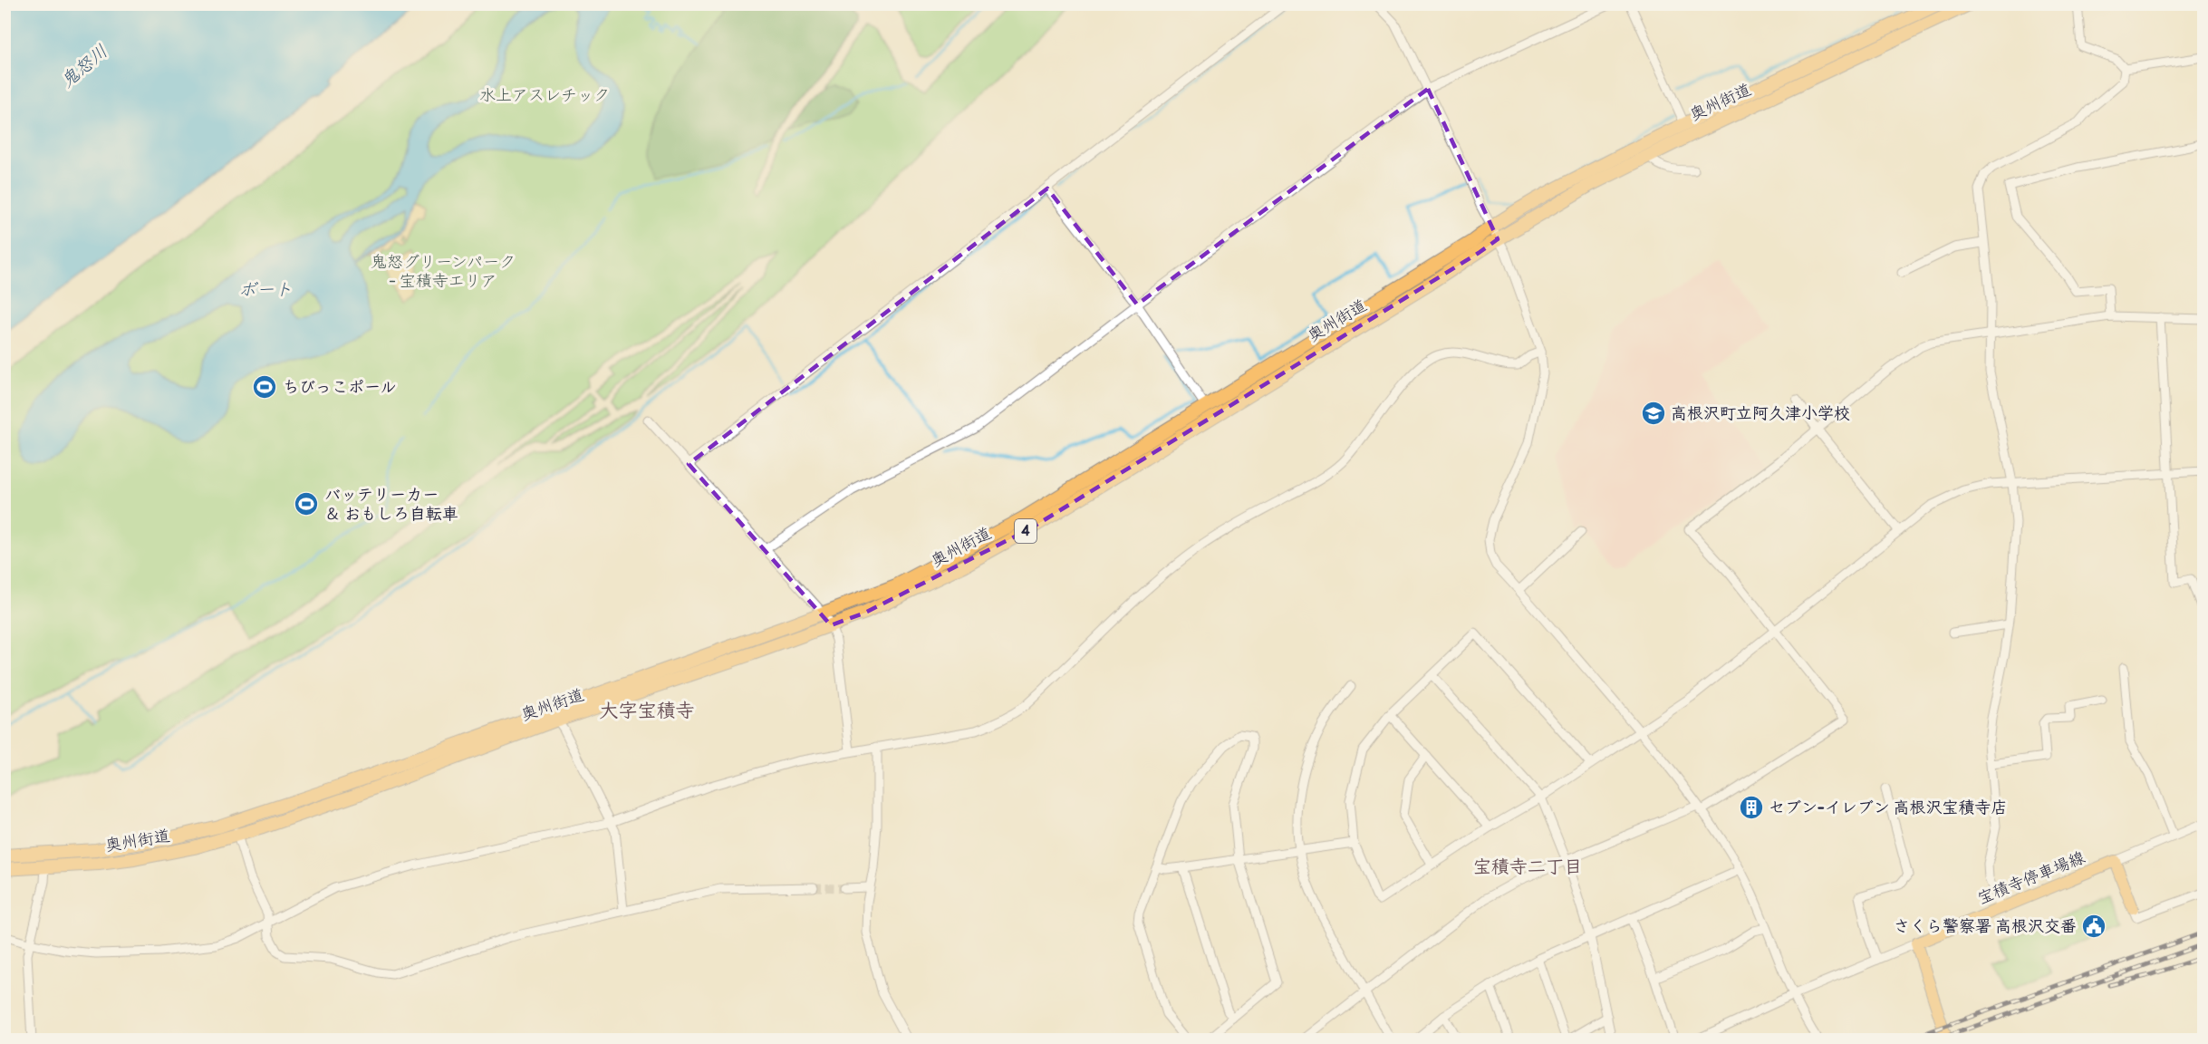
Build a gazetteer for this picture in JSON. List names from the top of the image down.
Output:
{
  "streets": {
    "highway": ["奥州街道", "4"],
    "main road": ["宝積寺停車場線"]
  },
  "districts": ["大字宝積寺", "宝積寺二丁目"],
  "water": ["鬼怒川", "ボート"],
  "parks": ["水上アスレチック", "鬼怒グリーンパーク - 宝積寺エリア"],
  "places": {
    "sports": ["ちびっこポール", "バッテリーカー ＆ おもしろ自転車"],
    "school or university": ["高根沢町立阿久津小学校"],
    "building": ["セブン-イレブン 高根沢宝積寺店"],
    "public building": ["さくら警察署 高根沢交番"]
  }
}
